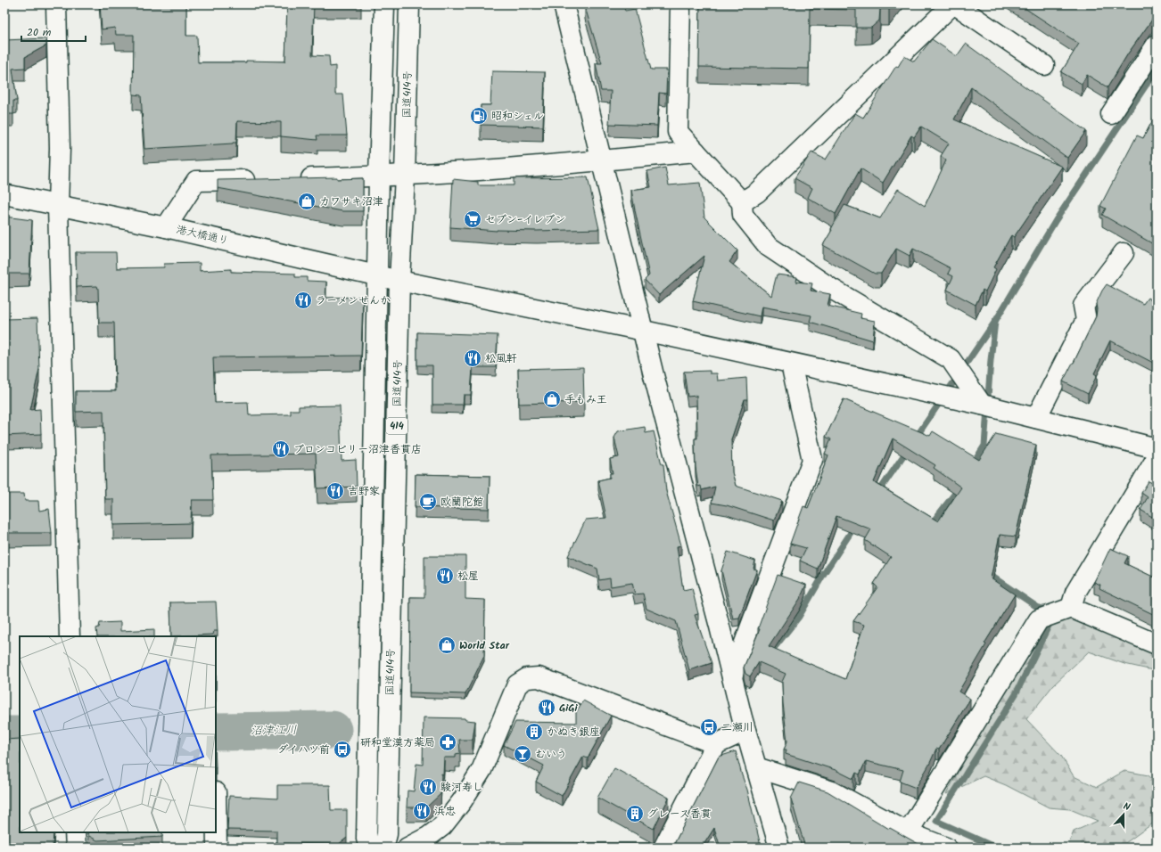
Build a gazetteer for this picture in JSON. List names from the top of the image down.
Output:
{
  "streets": {
    "main road": ["国道414号", "港大橋通り", "414"]
  },
  "crossings": [
    ["国道414号", "港大橋通り"]
  ],
  "water": ["沼津江川"],
  "places": {
    "fuel station": ["昭和シェル"],
    "shop": ["カワサキ沼津", "手もみ王", "World Star"],
    "supermarket": ["セブン-イレブン"],
    "restaurant": [
      "ラーメンせんか",
      "松風軒",
      "ブロンコビリー沼津香貫店",
      "吉野家",
      "松屋",
      "GiGi",
      "駿河寿し",
      "浜忠"
    ],
    "cafe": ["欧蘭陀館"],
    "bus stop": ["二瀬川", "ダイハツ前"],
    "building": ["かぬき銀座", "グレース香貫"],
    "pharmacy": ["研和堂漢方薬局"],
    "bar": ["むいう"]
  },
  "scale_bar": "20 m",
  "north": "top"
}
